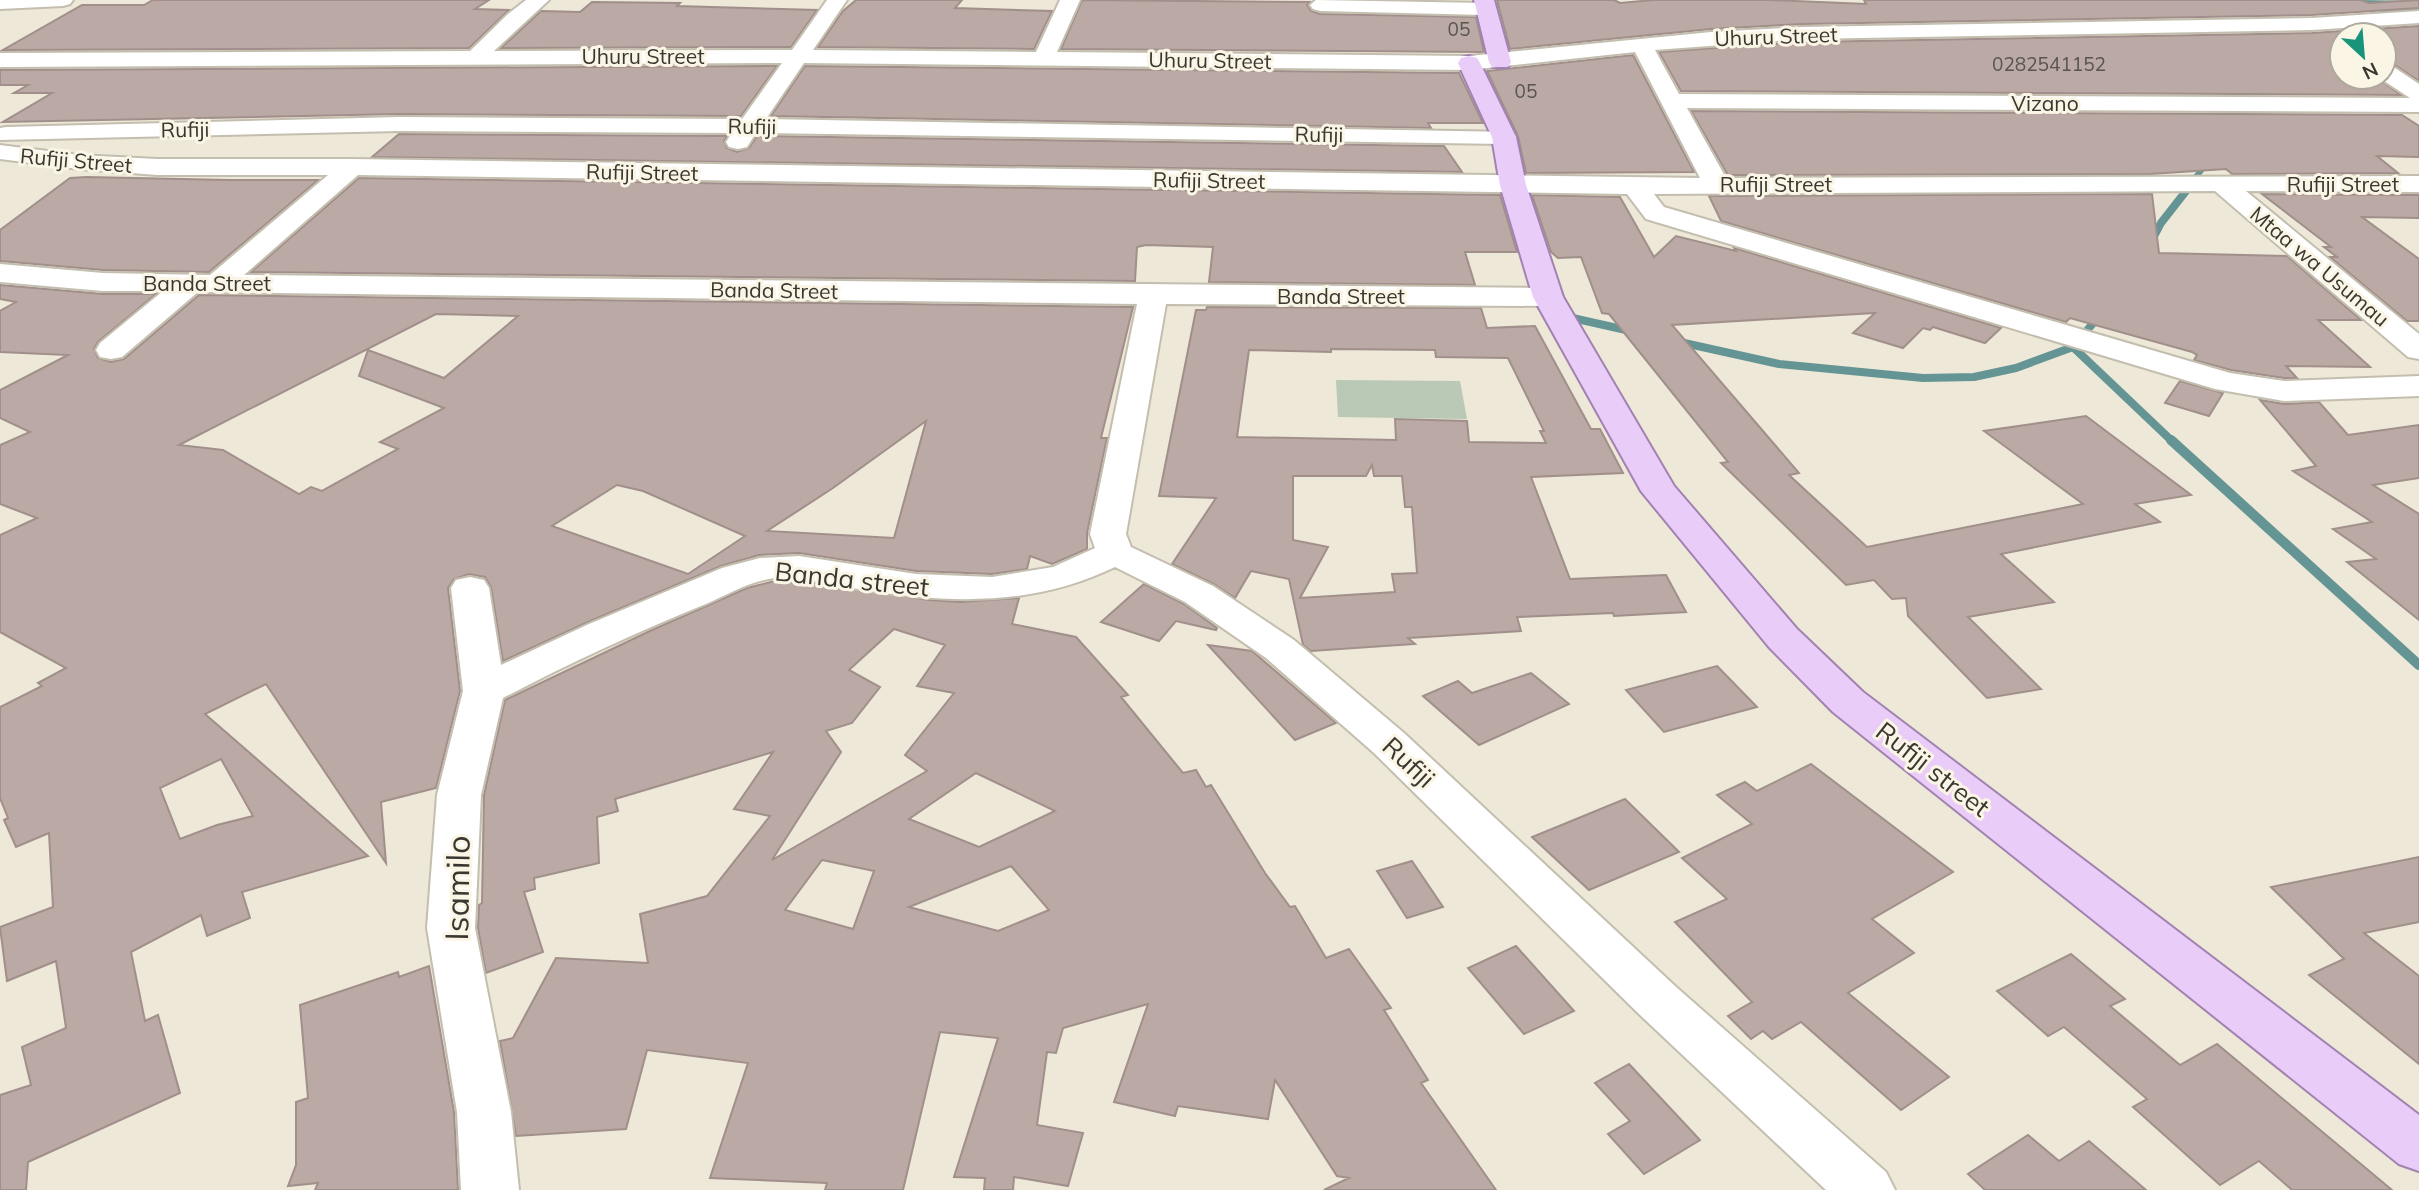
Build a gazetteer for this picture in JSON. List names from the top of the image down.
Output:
{
  "streets": {
    "main road": ["Rufiji street"],
    "street": [
      "Uhuru Street",
      "Vizano",
      "Rufiji",
      "Rufiji Street",
      "Mtaa wa Usumau",
      "Banda Street",
      "Banda street",
      "Isamilo"
    ]
  },
  "crossings": [
    ["Uhuru Street", "Rufiji street"],
    ["Rufiji", "Banda street"],
    ["Rufiji", "Rufiji street"],
    ["Rufiji Street", "Mtaa wa Usumau"],
    ["Rufiji Street", "Rufiji street"],
    ["Banda Street", "Rufiji street"],
    ["Banda street", "Isamilo"]
  ],
  "house_numbers": ["05", "0282541152", "05"],
  "north": "bottom right"
}
